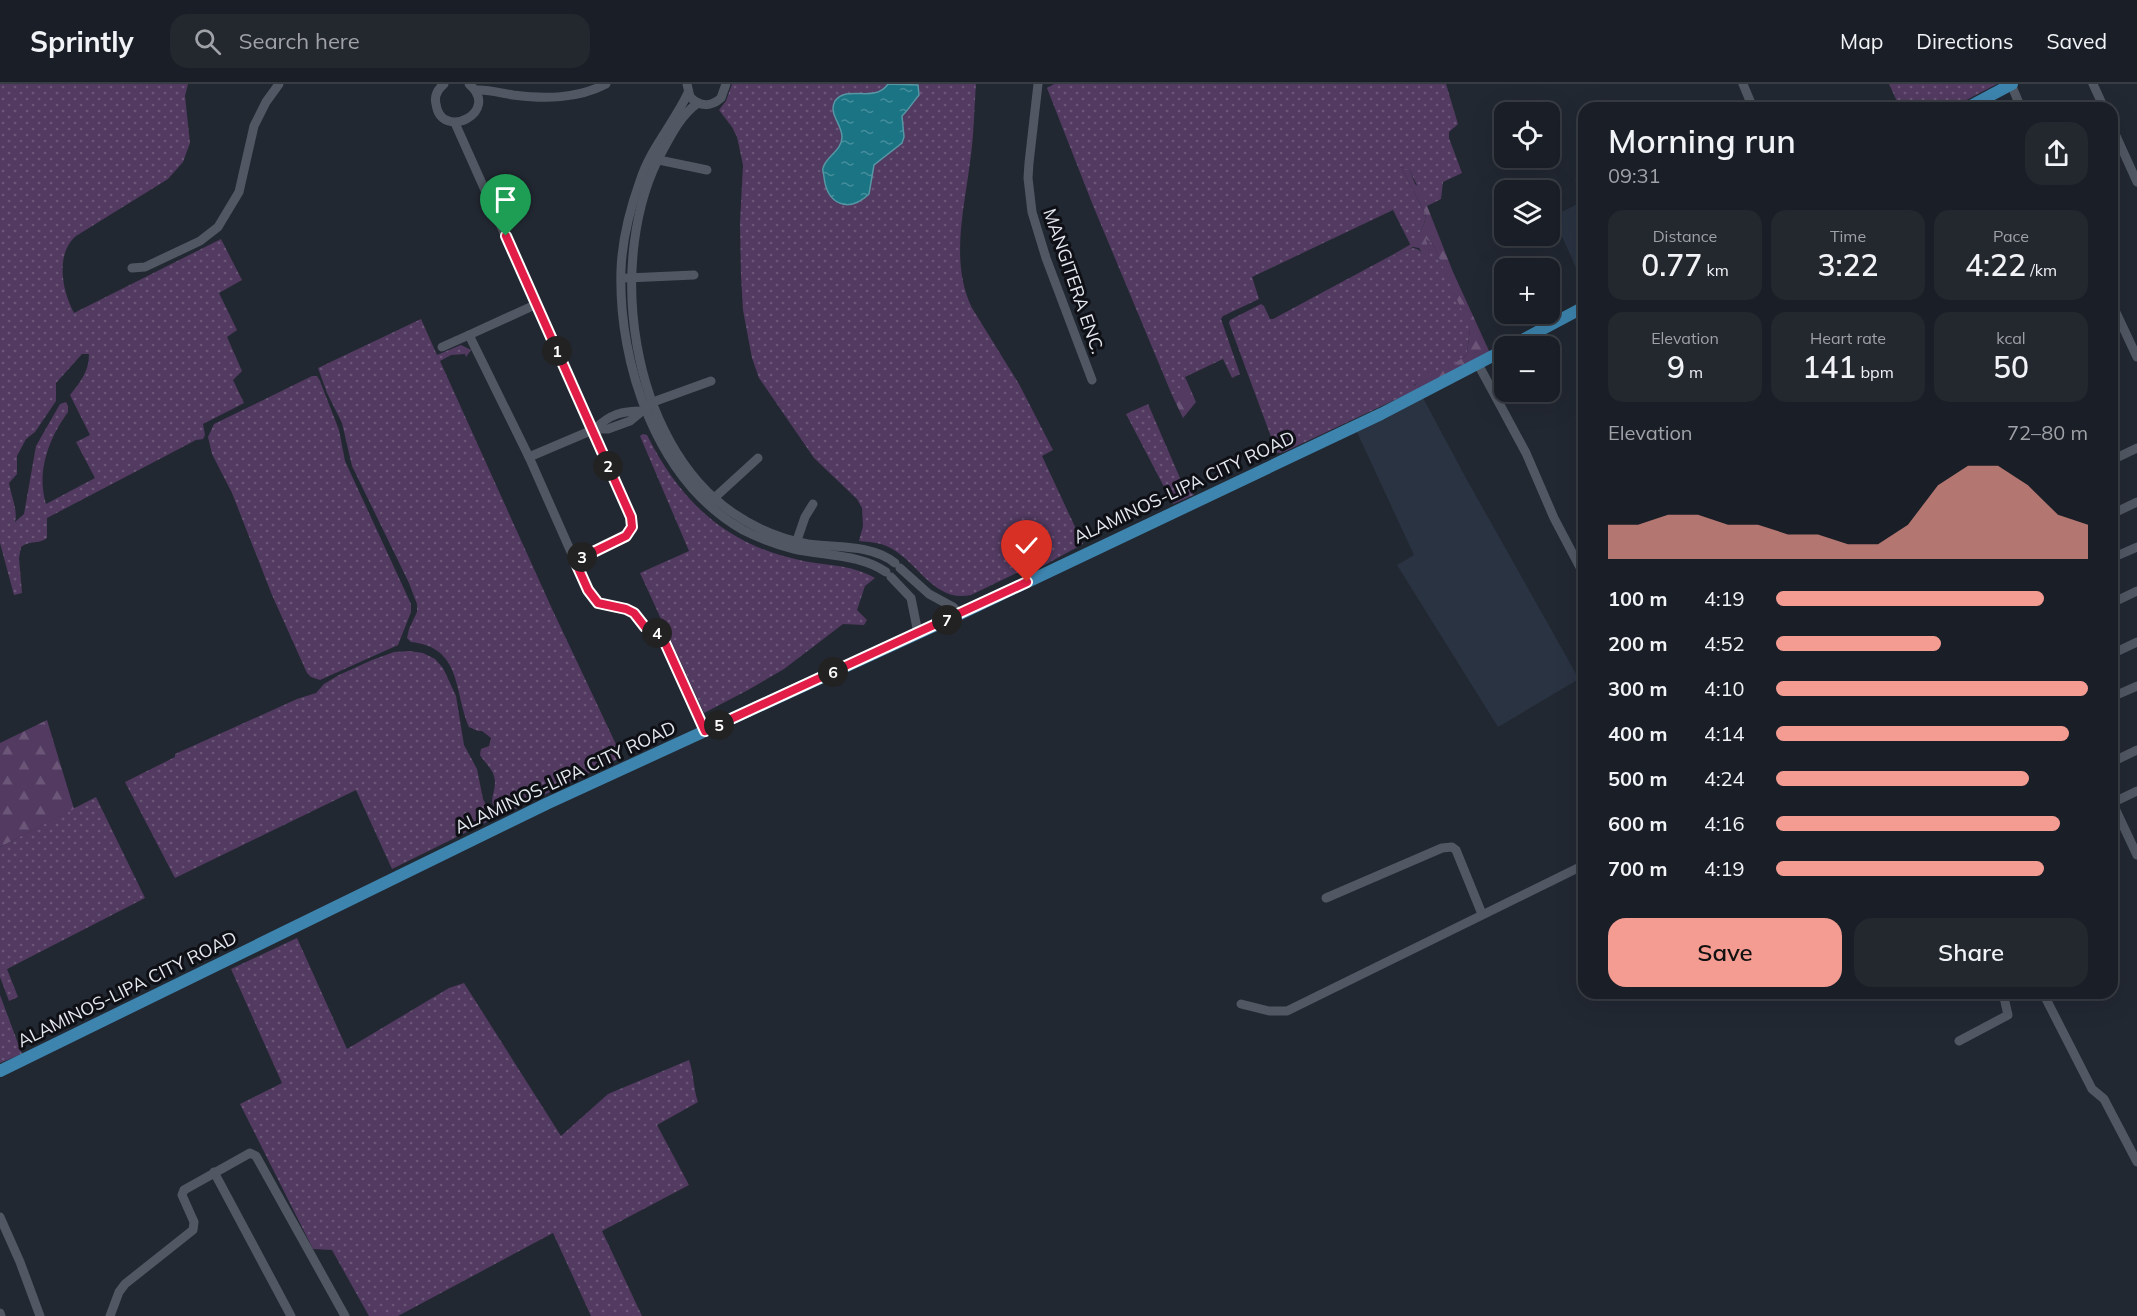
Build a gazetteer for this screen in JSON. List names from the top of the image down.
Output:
{
  "streets": {
    "main road": ["ALAMINOS-LIPA CITY ROAD"],
    "street": ["MANGITERA ENC."]
  },
  "page": {
    "header": "Sprintly",
    "search": "Search here",
    "nav": ["Map", "Directions", "Saved"],
    "map_buttons": ["+", "−"],
    "heading": ["Morning run", "09:31"],
    "stats": [
      ["Distance", "0.77 km"],
      ["Time", "3:22"],
      ["Pace", "4:22 /km"],
      ["Elevation", "9 m"],
      ["Heart rate", "141 bpm"],
      ["kcal", "50"]
    ],
    "pins": [
      "1",
      "2",
      "3",
      "7",
      "4",
      "6",
      "5"
    ],
    "chart": ["Elevation", "72–80 m"],
    "list": [
      {
        "name": "100 m",
        "note": "4:19"
      },
      {
        "name": "200 m",
        "note": "4:52"
      },
      {
        "name": "300 m",
        "note": "4:10"
      },
      {
        "name": "400 m",
        "note": "4:14"
      },
      {
        "name": "500 m",
        "note": "4:24"
      },
      {
        "name": "600 m",
        "note": "4:16"
      },
      {
        "name": "700 m",
        "note": "4:19"
      }
    ],
    "buttons": ["Save", "Share"]
  }
}
